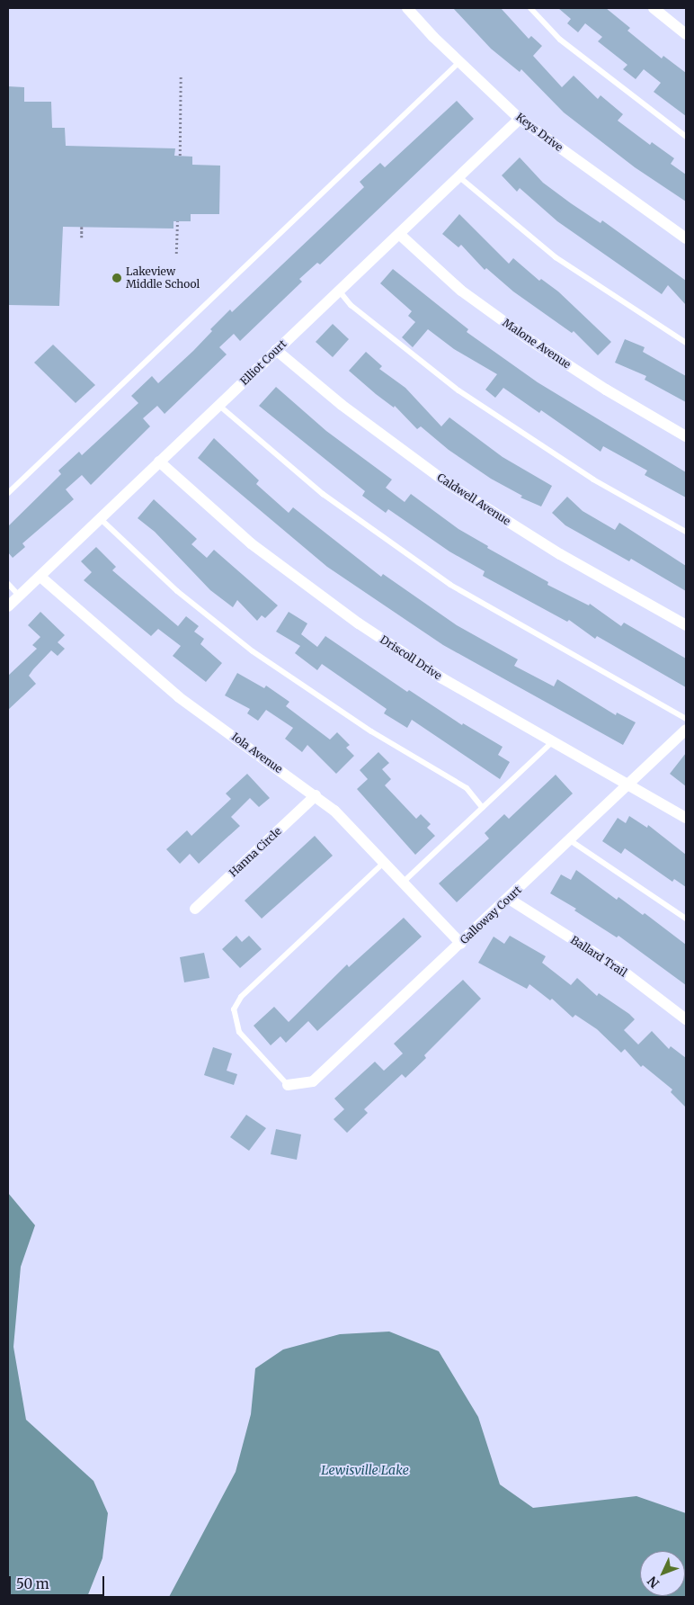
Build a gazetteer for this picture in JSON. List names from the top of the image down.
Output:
{
  "streets": {
    "street": [
      "Keys Drive",
      "Malone Avenue",
      "Elliot Court",
      "Caldwell Avenue",
      "Driscoll Drive",
      "Iola Avenue",
      "Hanna Circle",
      "Galloway Court",
      "Ballard Trail"
    ]
  },
  "crossings": [
    ["Keys Drive", "Elliot Court"],
    ["Malone Avenue", "Elliot Court"],
    ["Elliot Court", "Caldwell Avenue"],
    ["Elliot Court", "Driscoll Drive"],
    ["Elliot Court", "Iola Avenue"],
    ["Driscoll Drive", "Galloway Court"],
    ["Iola Avenue", "Hanna Circle"],
    ["Iola Avenue", "Galloway Court"],
    ["Galloway Court", "Ballard Trail"]
  ],
  "water": ["Lewisville Lake"],
  "places": ["Lakeview Middle School"],
  "scale_bar": "50 m",
  "north": "bottom left"
}
